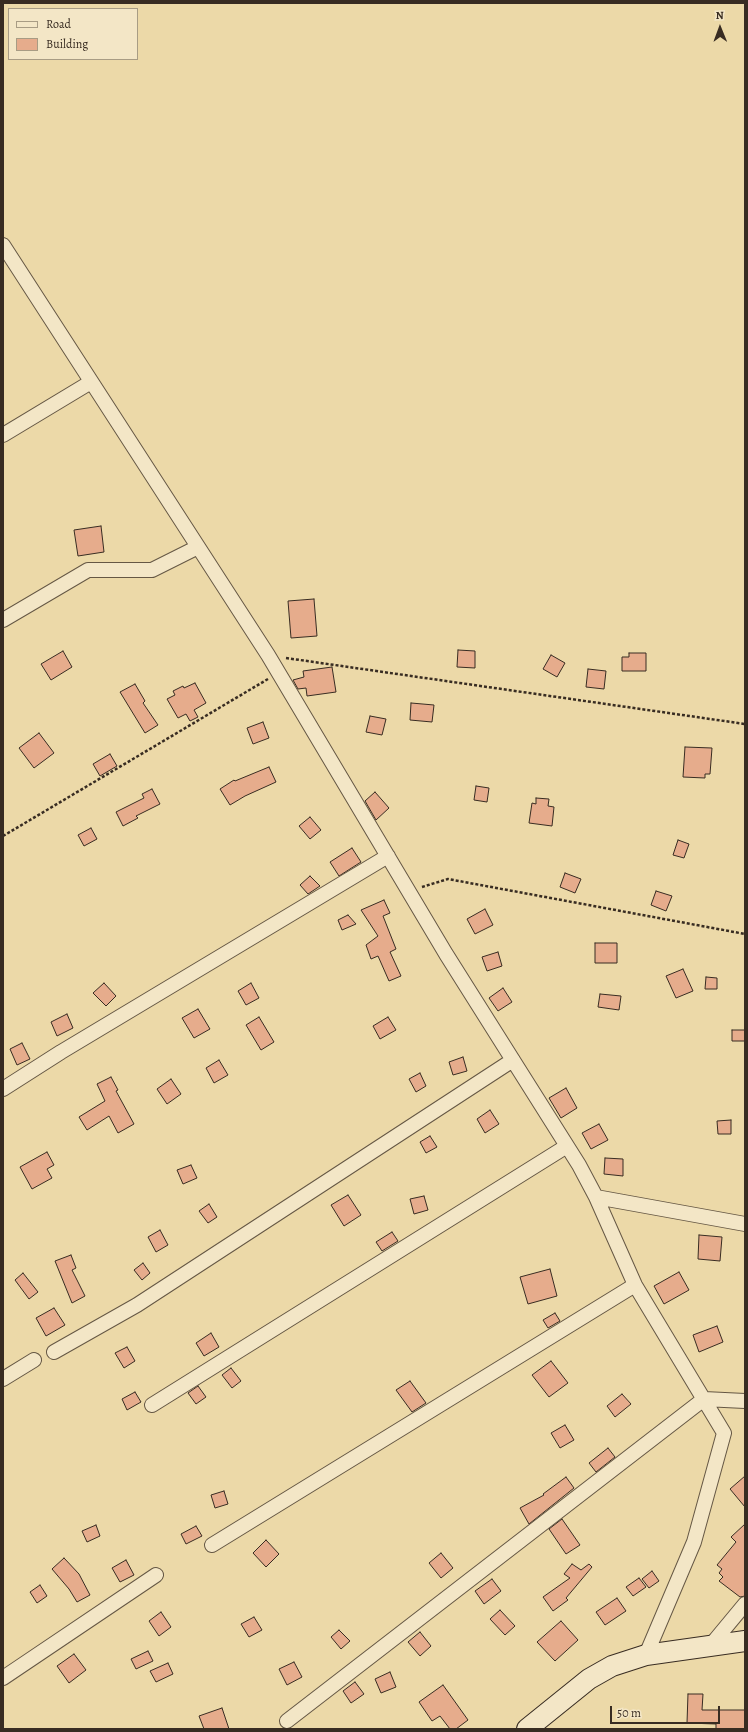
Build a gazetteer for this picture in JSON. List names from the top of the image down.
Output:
{
  "legend": ["Road", "Building"],
  "scale_bar": "50 m",
  "north": "top"
}
